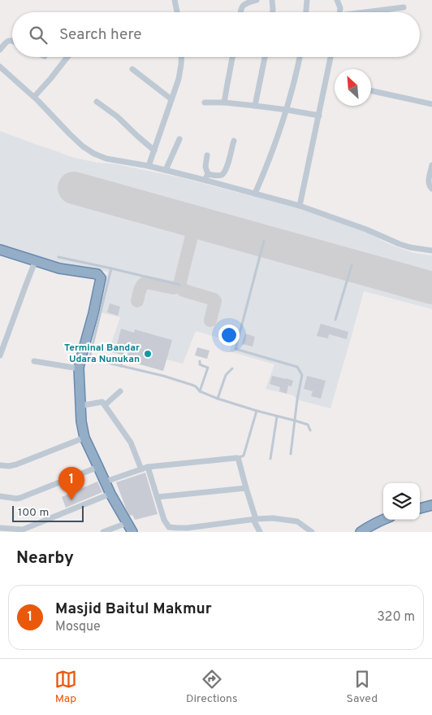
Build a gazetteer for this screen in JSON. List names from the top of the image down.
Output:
{
  "places": ["Terminal Bandar Udara Nunukan"],
  "scale_bar": "100 m",
  "north": "top left",
  "page": {
    "search": "Search here",
    "pins": "1",
    "scale": "100 m",
    "heading": "Nearby",
    "list": [
      {
        "mark": "1",
        "name": "Masjid Baitul Makmur",
        "note": "Mosque",
        "value": "320 m"
      }
    ],
    "nav": ["Map", "Directions", "Saved"]
  }
}
